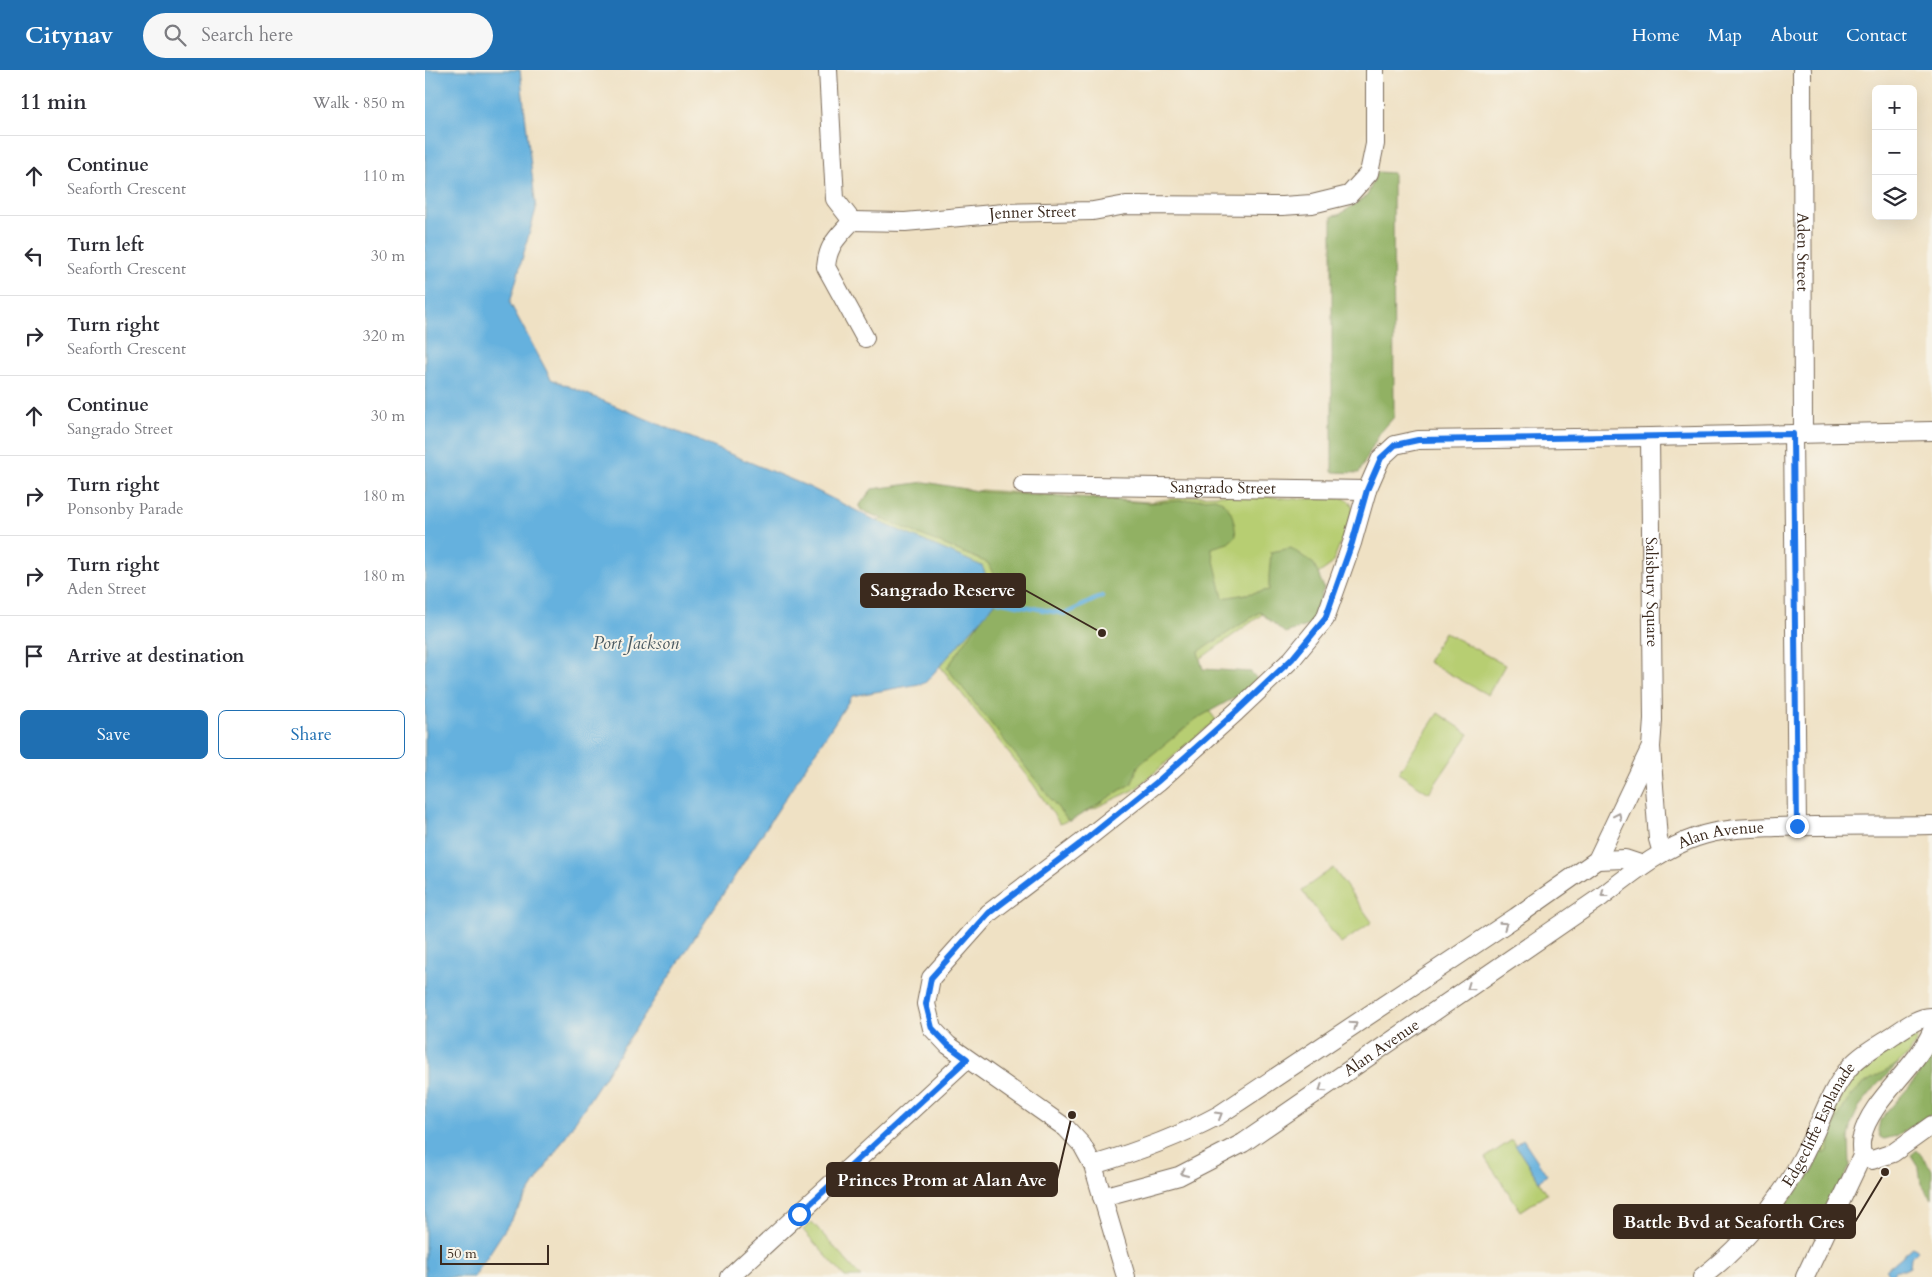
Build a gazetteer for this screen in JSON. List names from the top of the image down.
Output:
{
  "streets": {
    "street": [
      "Jenner Street",
      "Aden Street",
      "Sangrado Street",
      "Salisbury Square",
      "Alan Avenue",
      "Edgecliffe Esplanade"
    ]
  },
  "crossings": [
    ["Aden Street", "Alan Avenue"],
    ["Salisbury Square", "Alan Avenue"]
  ],
  "water": ["Port Jackson"],
  "places": ["Sangrado Reserve", "Princes Prom at Alan Ave", "Battle Bvd at Seaforth Cres"],
  "scale_bar": "50 m",
  "page": {
    "header": "Citynav",
    "search": "Search here",
    "nav": [
      "Home",
      "Map",
      "About",
      "Contact"
    ],
    "heading": ["11 min", "Walk · 850 m"],
    "map_buttons": ["+", "−"],
    "list": [
      ["Continue", "Seaforth Crescent", "110 m"],
      ["Turn left", "Seaforth Crescent", "30 m"],
      ["Turn right", "Seaforth Crescent", "320 m"],
      ["Continue", "Sangrado Street", "30 m"],
      ["Turn right", "Ponsonby Parade", "180 m"],
      ["Turn right", "Aden Street", "180 m"],
      "Arrive at destination"
    ],
    "buttons": ["Save", "Share"],
    "scale": "50 m"
  }
}
